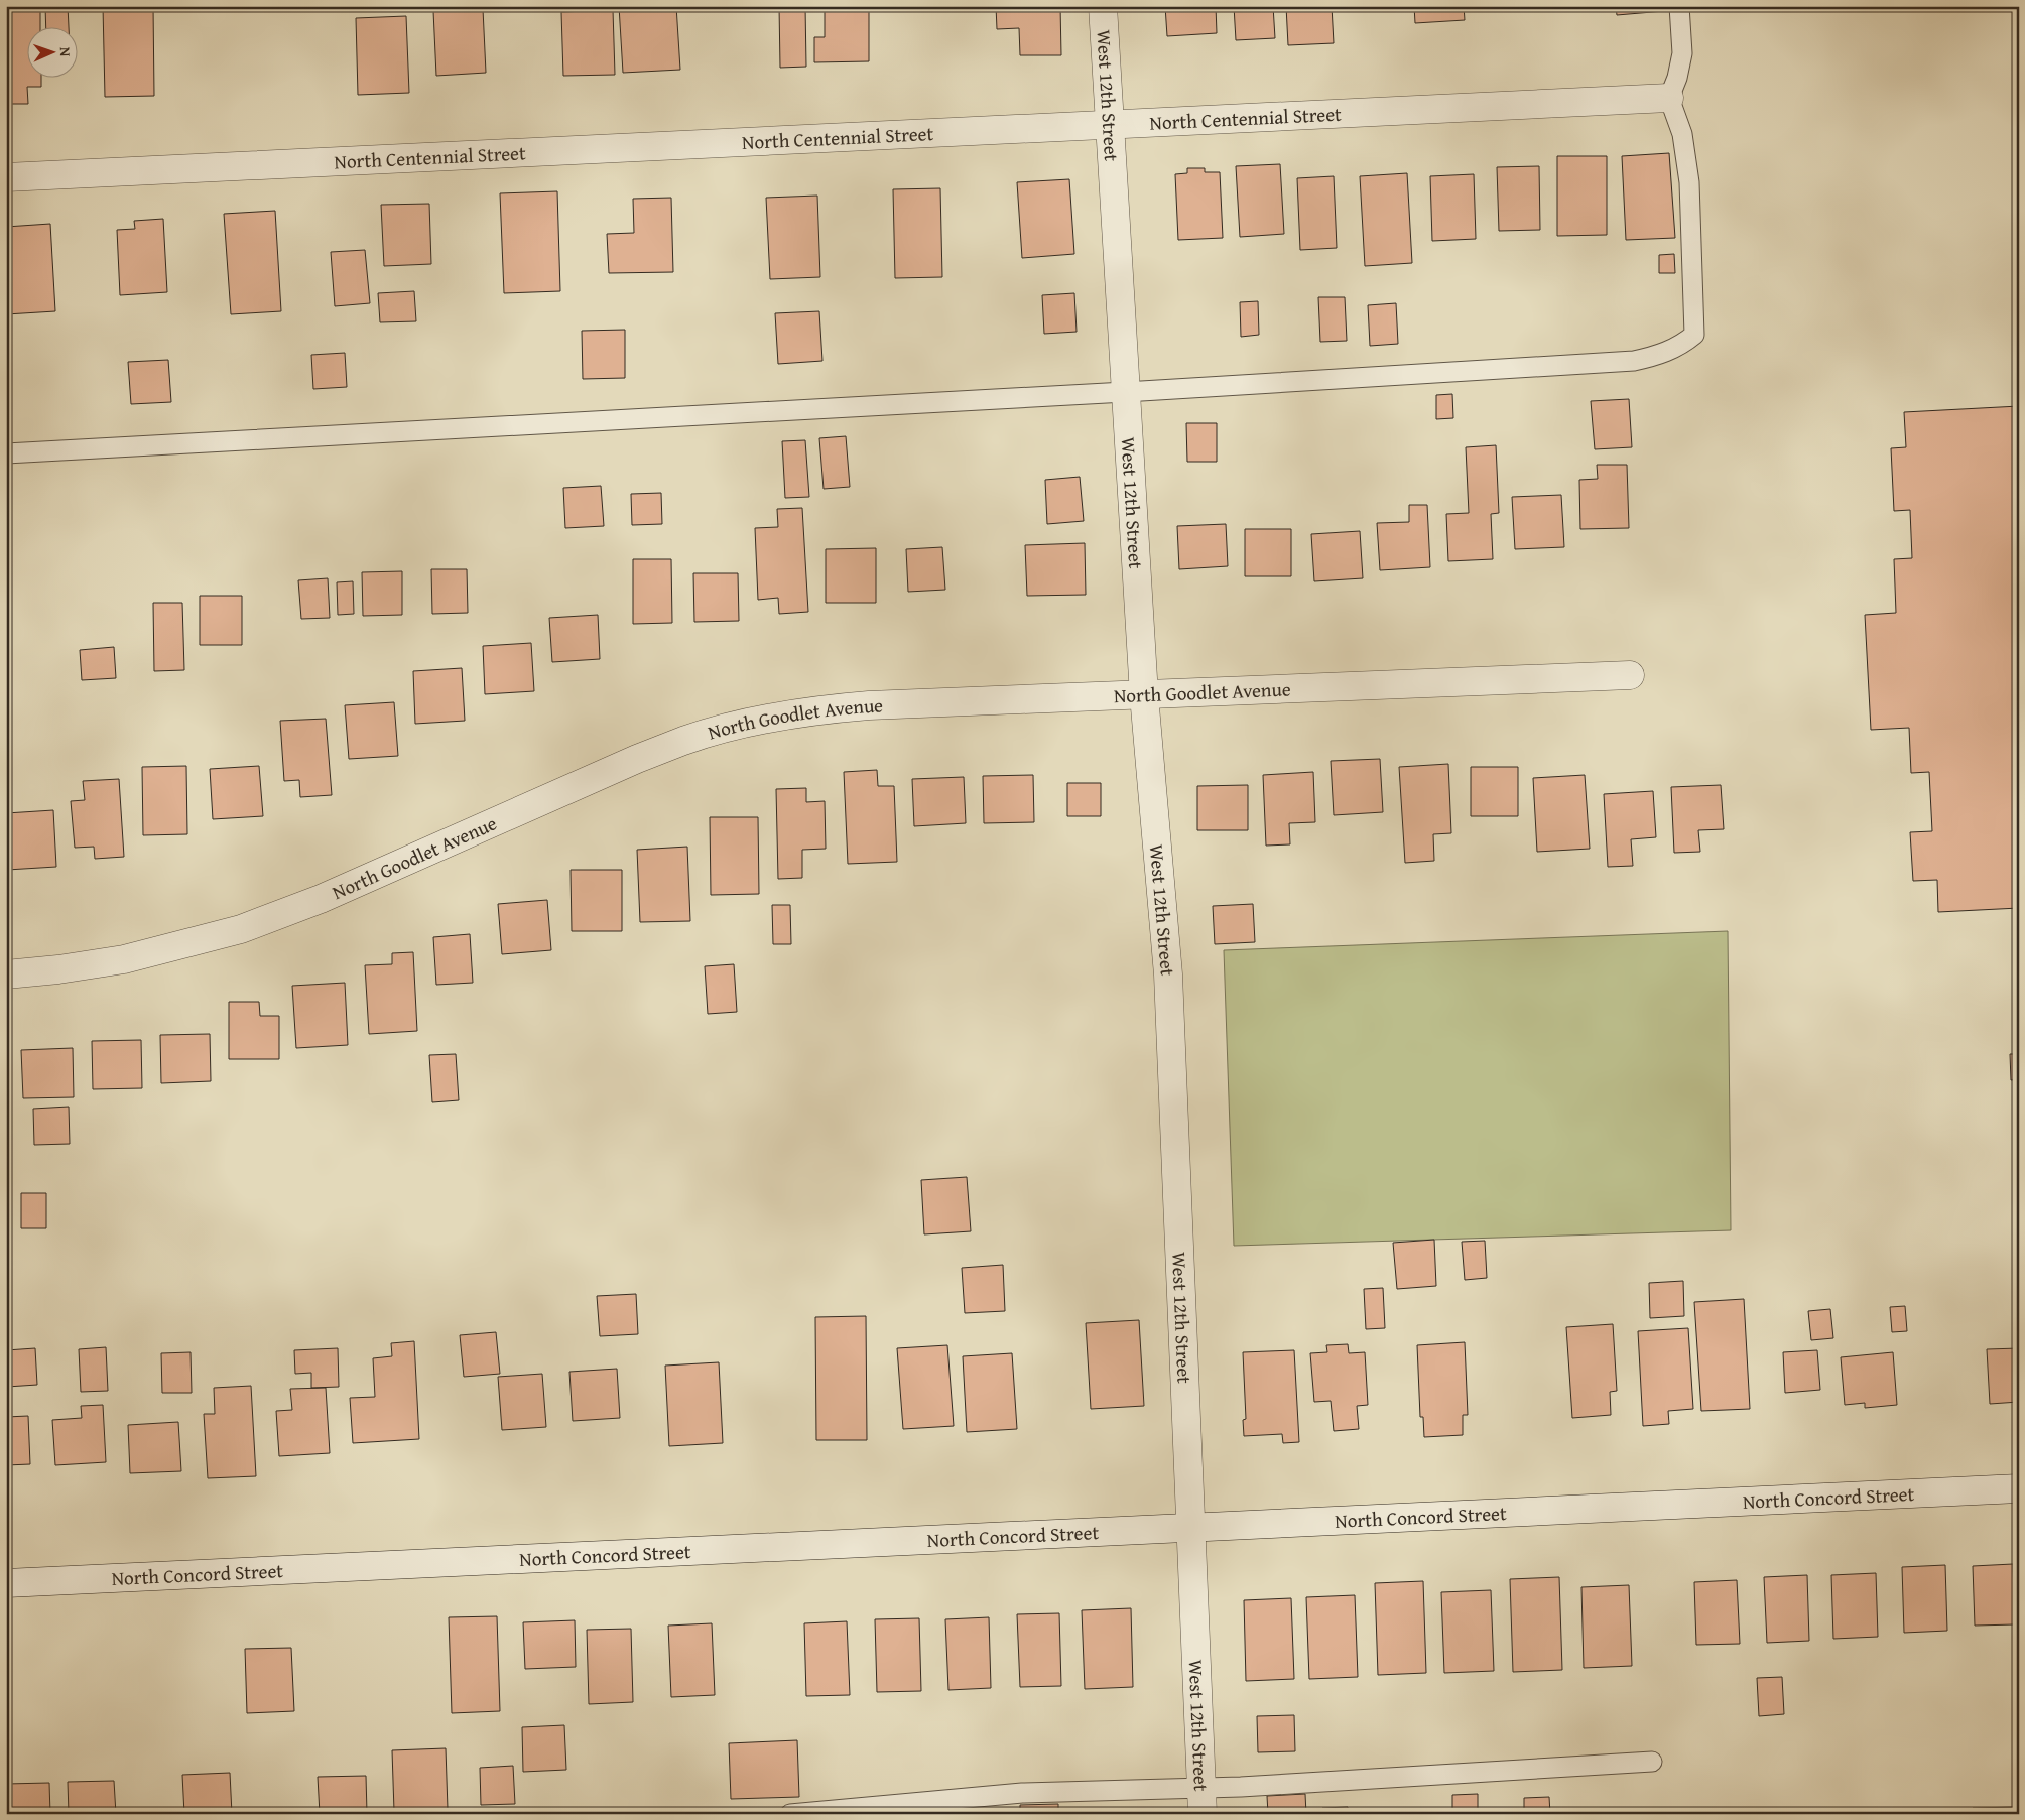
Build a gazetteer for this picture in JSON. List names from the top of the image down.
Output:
{
  "streets": {
    "street": [
      "West 12th Street",
      "North Centennial Street",
      "North Goodlet Avenue",
      "North Concord Street"
    ]
  },
  "crossings": [
    ["West 12th Street", "North Centennial Street"],
    ["West 12th Street", "North Goodlet Avenue"],
    ["West 12th Street", "North Concord Street"]
  ],
  "north": "right"
}
